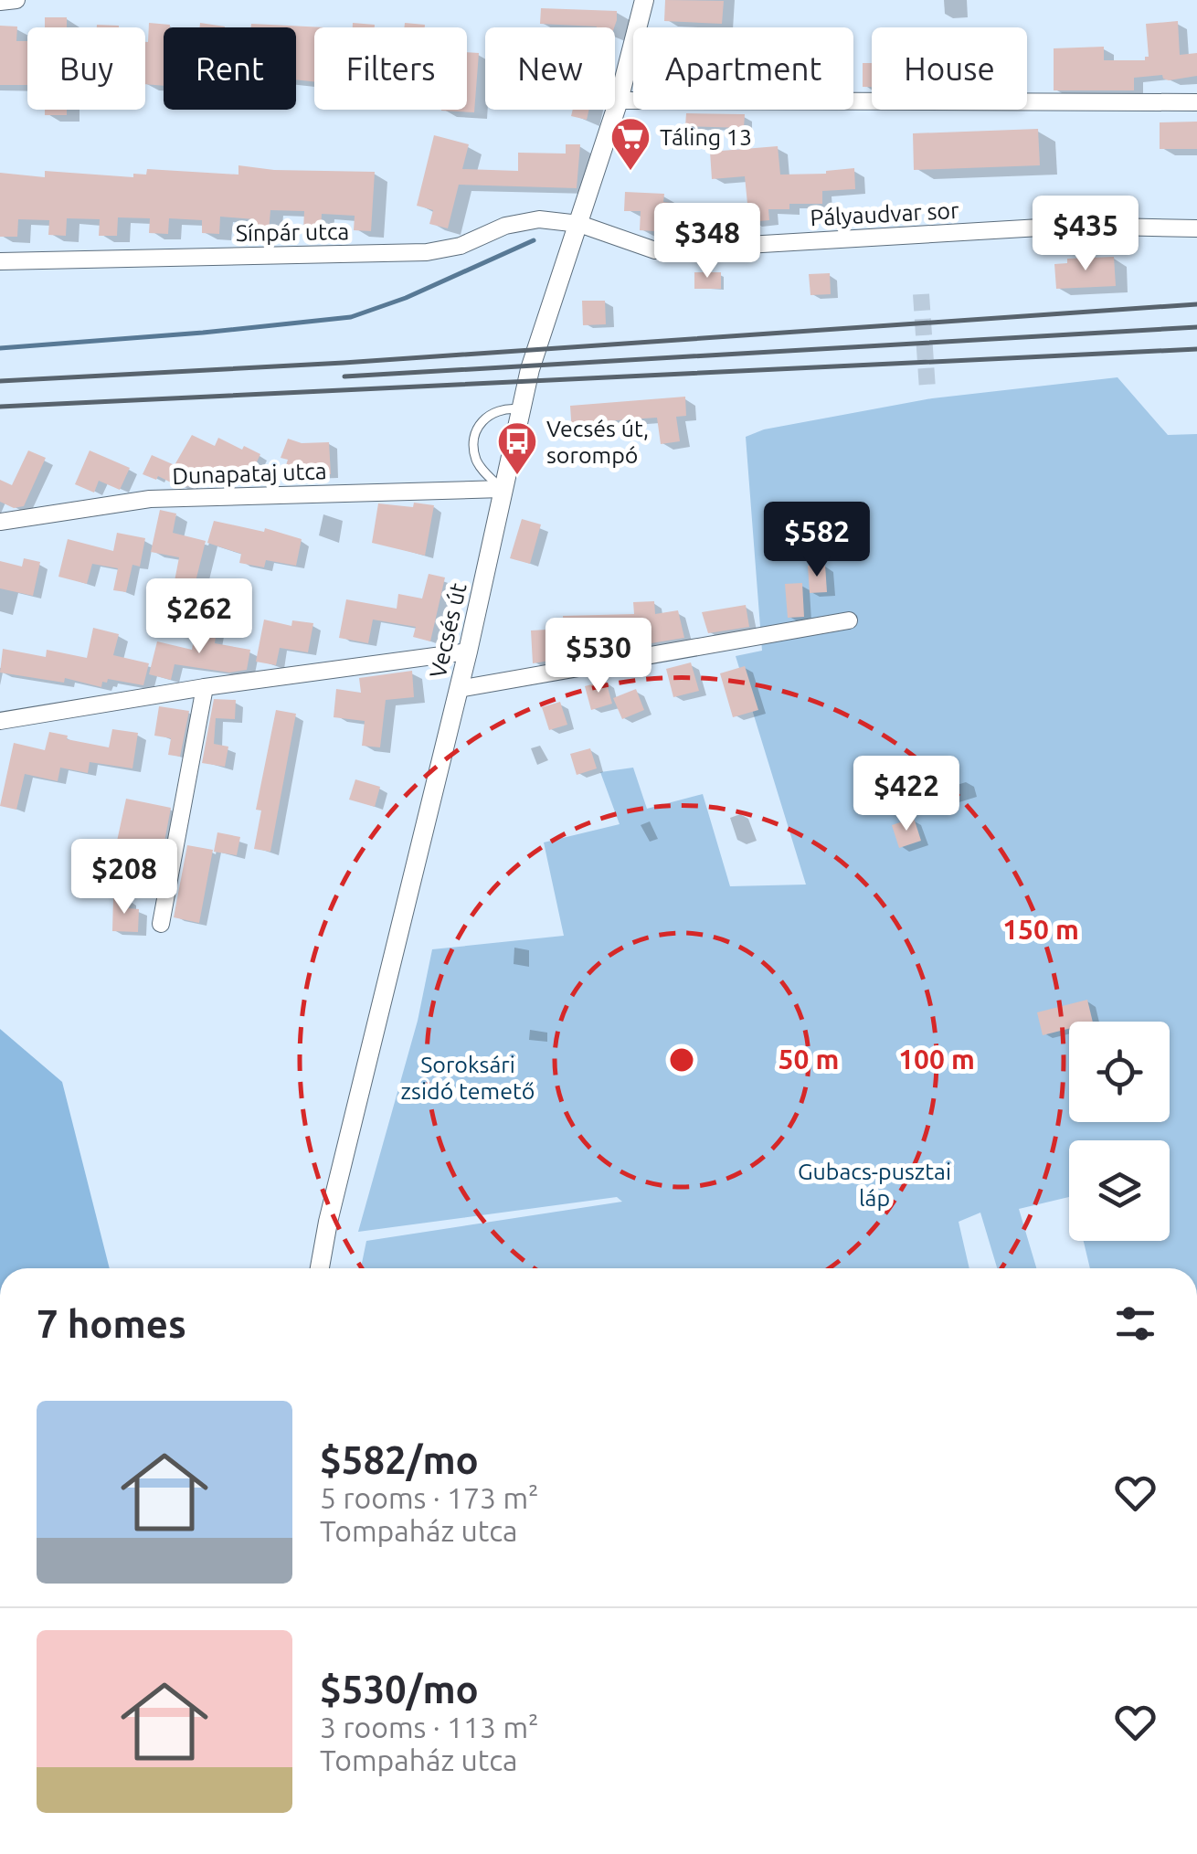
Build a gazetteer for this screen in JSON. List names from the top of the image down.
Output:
{
  "streets": {
    "street": [
      "Pályaudvar sor",
      "Sínpár utca",
      "Dunapataj utca",
      "Vecsés út"
    ]
  },
  "crossings": [
    ["Pályaudvar sor", "Sínpár utca"],
    ["Pályaudvar sor", "Vecsés út"],
    ["Sínpár utca", "Vecsés út"],
    ["Dunapataj utca", "Vecsés út"]
  ],
  "parks": ["Soroksári zsidó temető", "Gubacs-pusztai láp"],
  "places": {
    "supermarket": ["Táling 13"],
    "bus stop": ["Vecsés út, sorompó"]
  },
  "page": {
    "chip": [
      "Buy",
      "Rent",
      "Filters",
      "New",
      "Apartment",
      "House"
    ],
    "price": [
      "$435",
      "$348",
      "$582",
      "$262",
      "$530",
      "$422",
      "$208"
    ],
    "heading": "7 homes",
    "list": [
      {
        "name": "$582/mo",
        "note": "5 rooms · 173 m² · Tompaház utca"
      },
      {
        "name": "$530/mo",
        "note": "3 rooms · 113 m² · Tompaház utca"
      }
    ]
  },
  "rings": ["150 m", "50 m", "100 m"]
}
